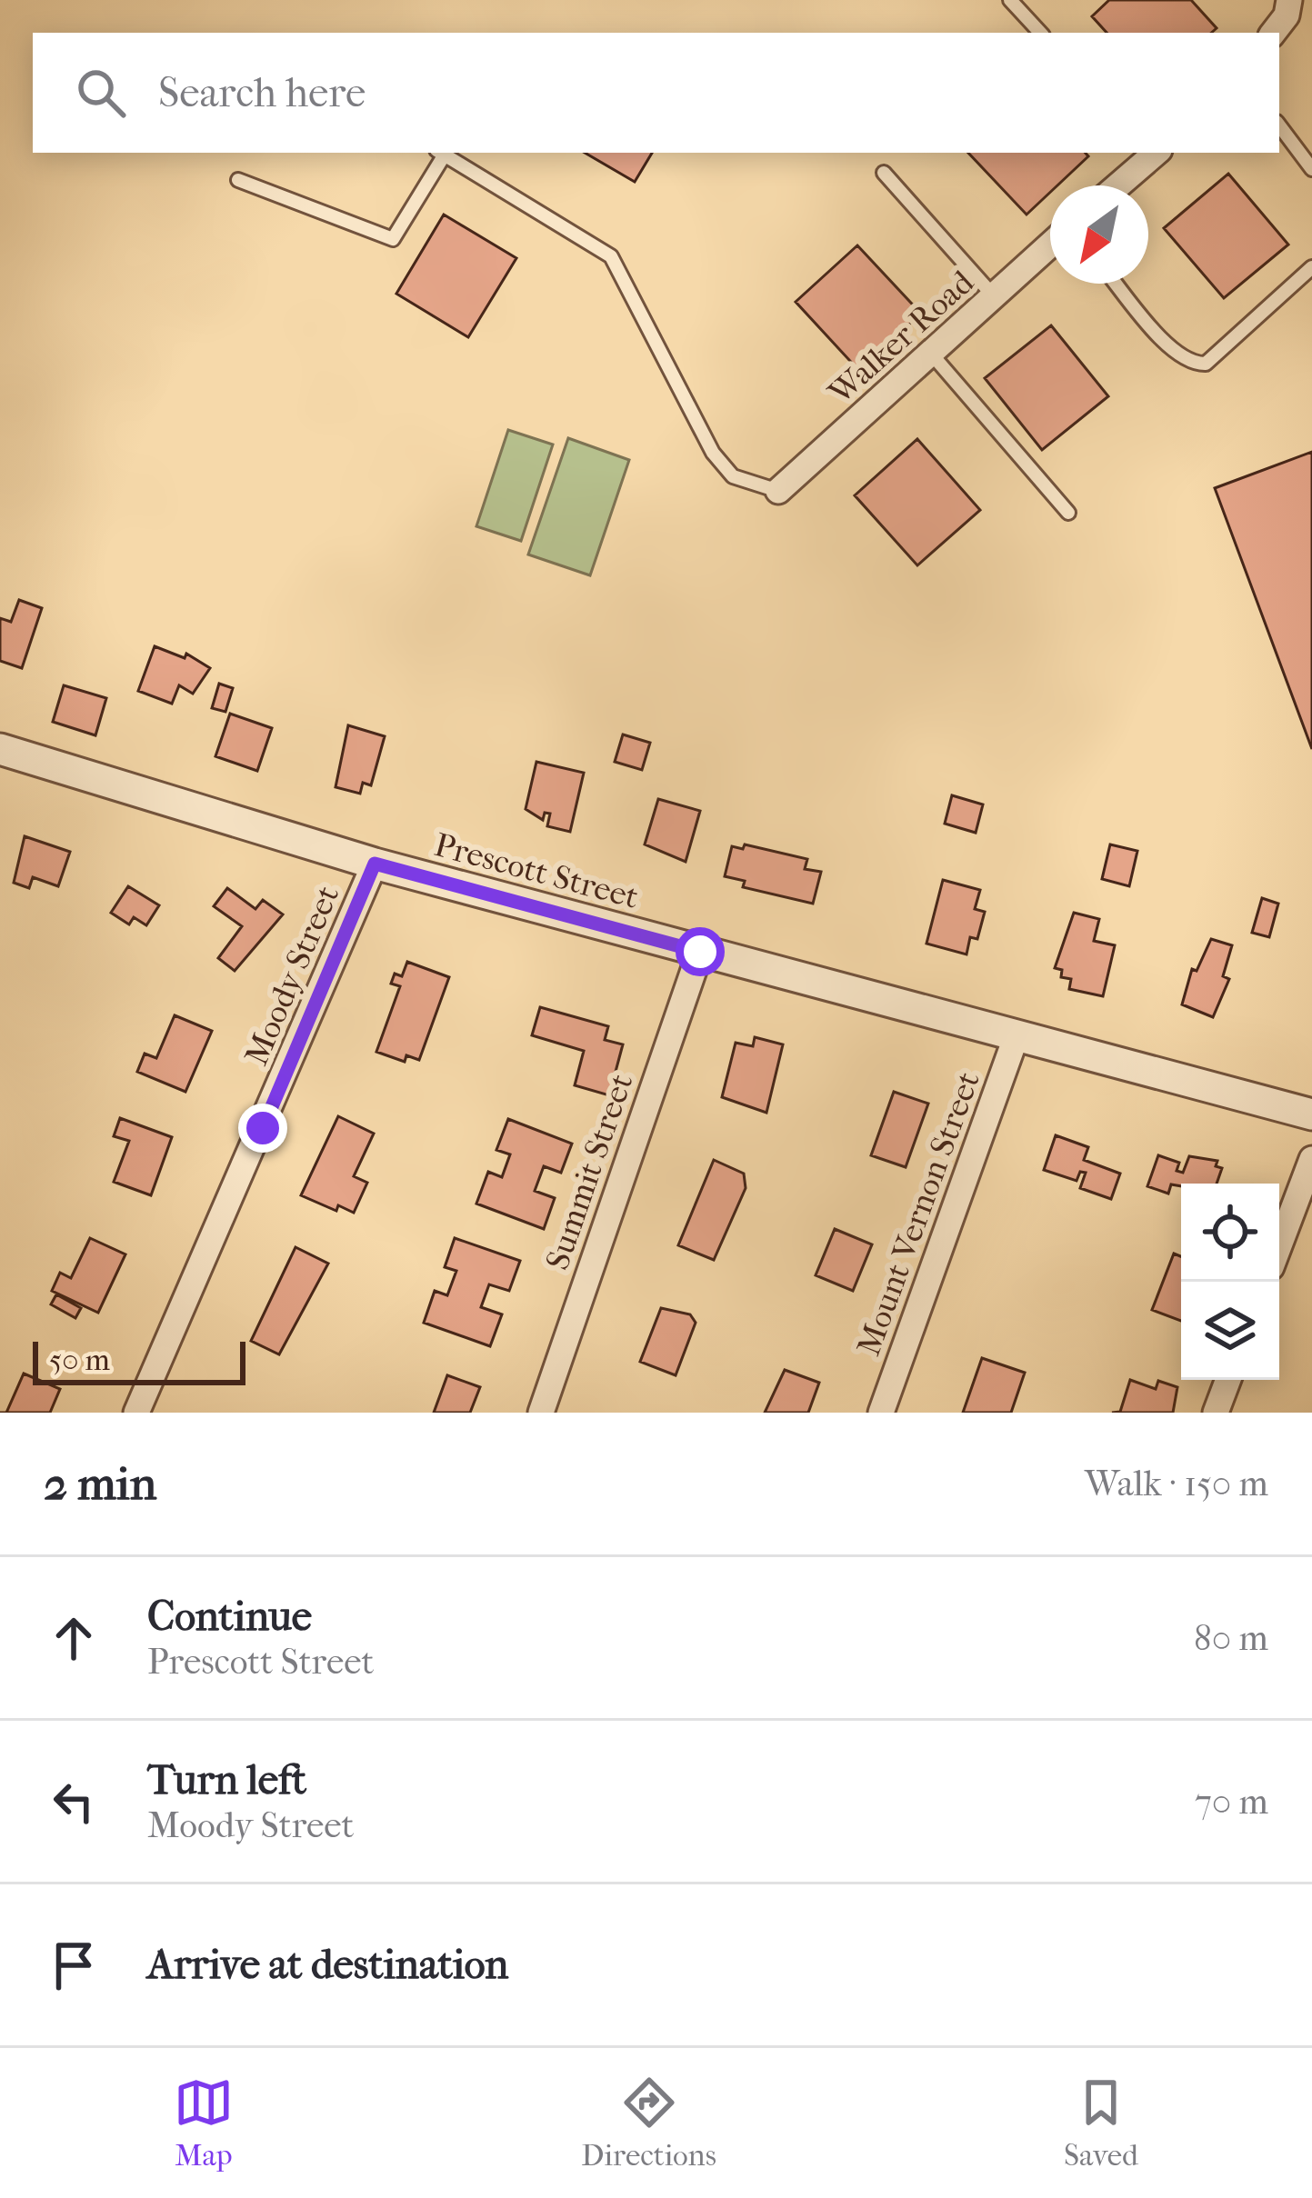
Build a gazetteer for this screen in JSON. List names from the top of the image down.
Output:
{
  "streets": {
    "street": [
      "Walker Road",
      "Prescott Street",
      "Moody Street",
      "Summit Street",
      "Mount Vernon Street"
    ]
  },
  "crossings": [
    ["Prescott Street", "Moody Street"],
    ["Prescott Street", "Summit Street"],
    ["Prescott Street", "Mount Vernon Street"]
  ],
  "scale_bar": "50 m",
  "north": "bottom left",
  "page": {
    "search": "Search here",
    "scale": "50 m",
    "heading": ["2 min", "Walk · 150 m"],
    "list": [
      ["Continue", "Prescott Street", "80 m"],
      ["Turn left", "Moody Street", "70 m"],
      "Arrive at destination"
    ],
    "nav": ["Map", "Directions", "Saved"]
  }
}
